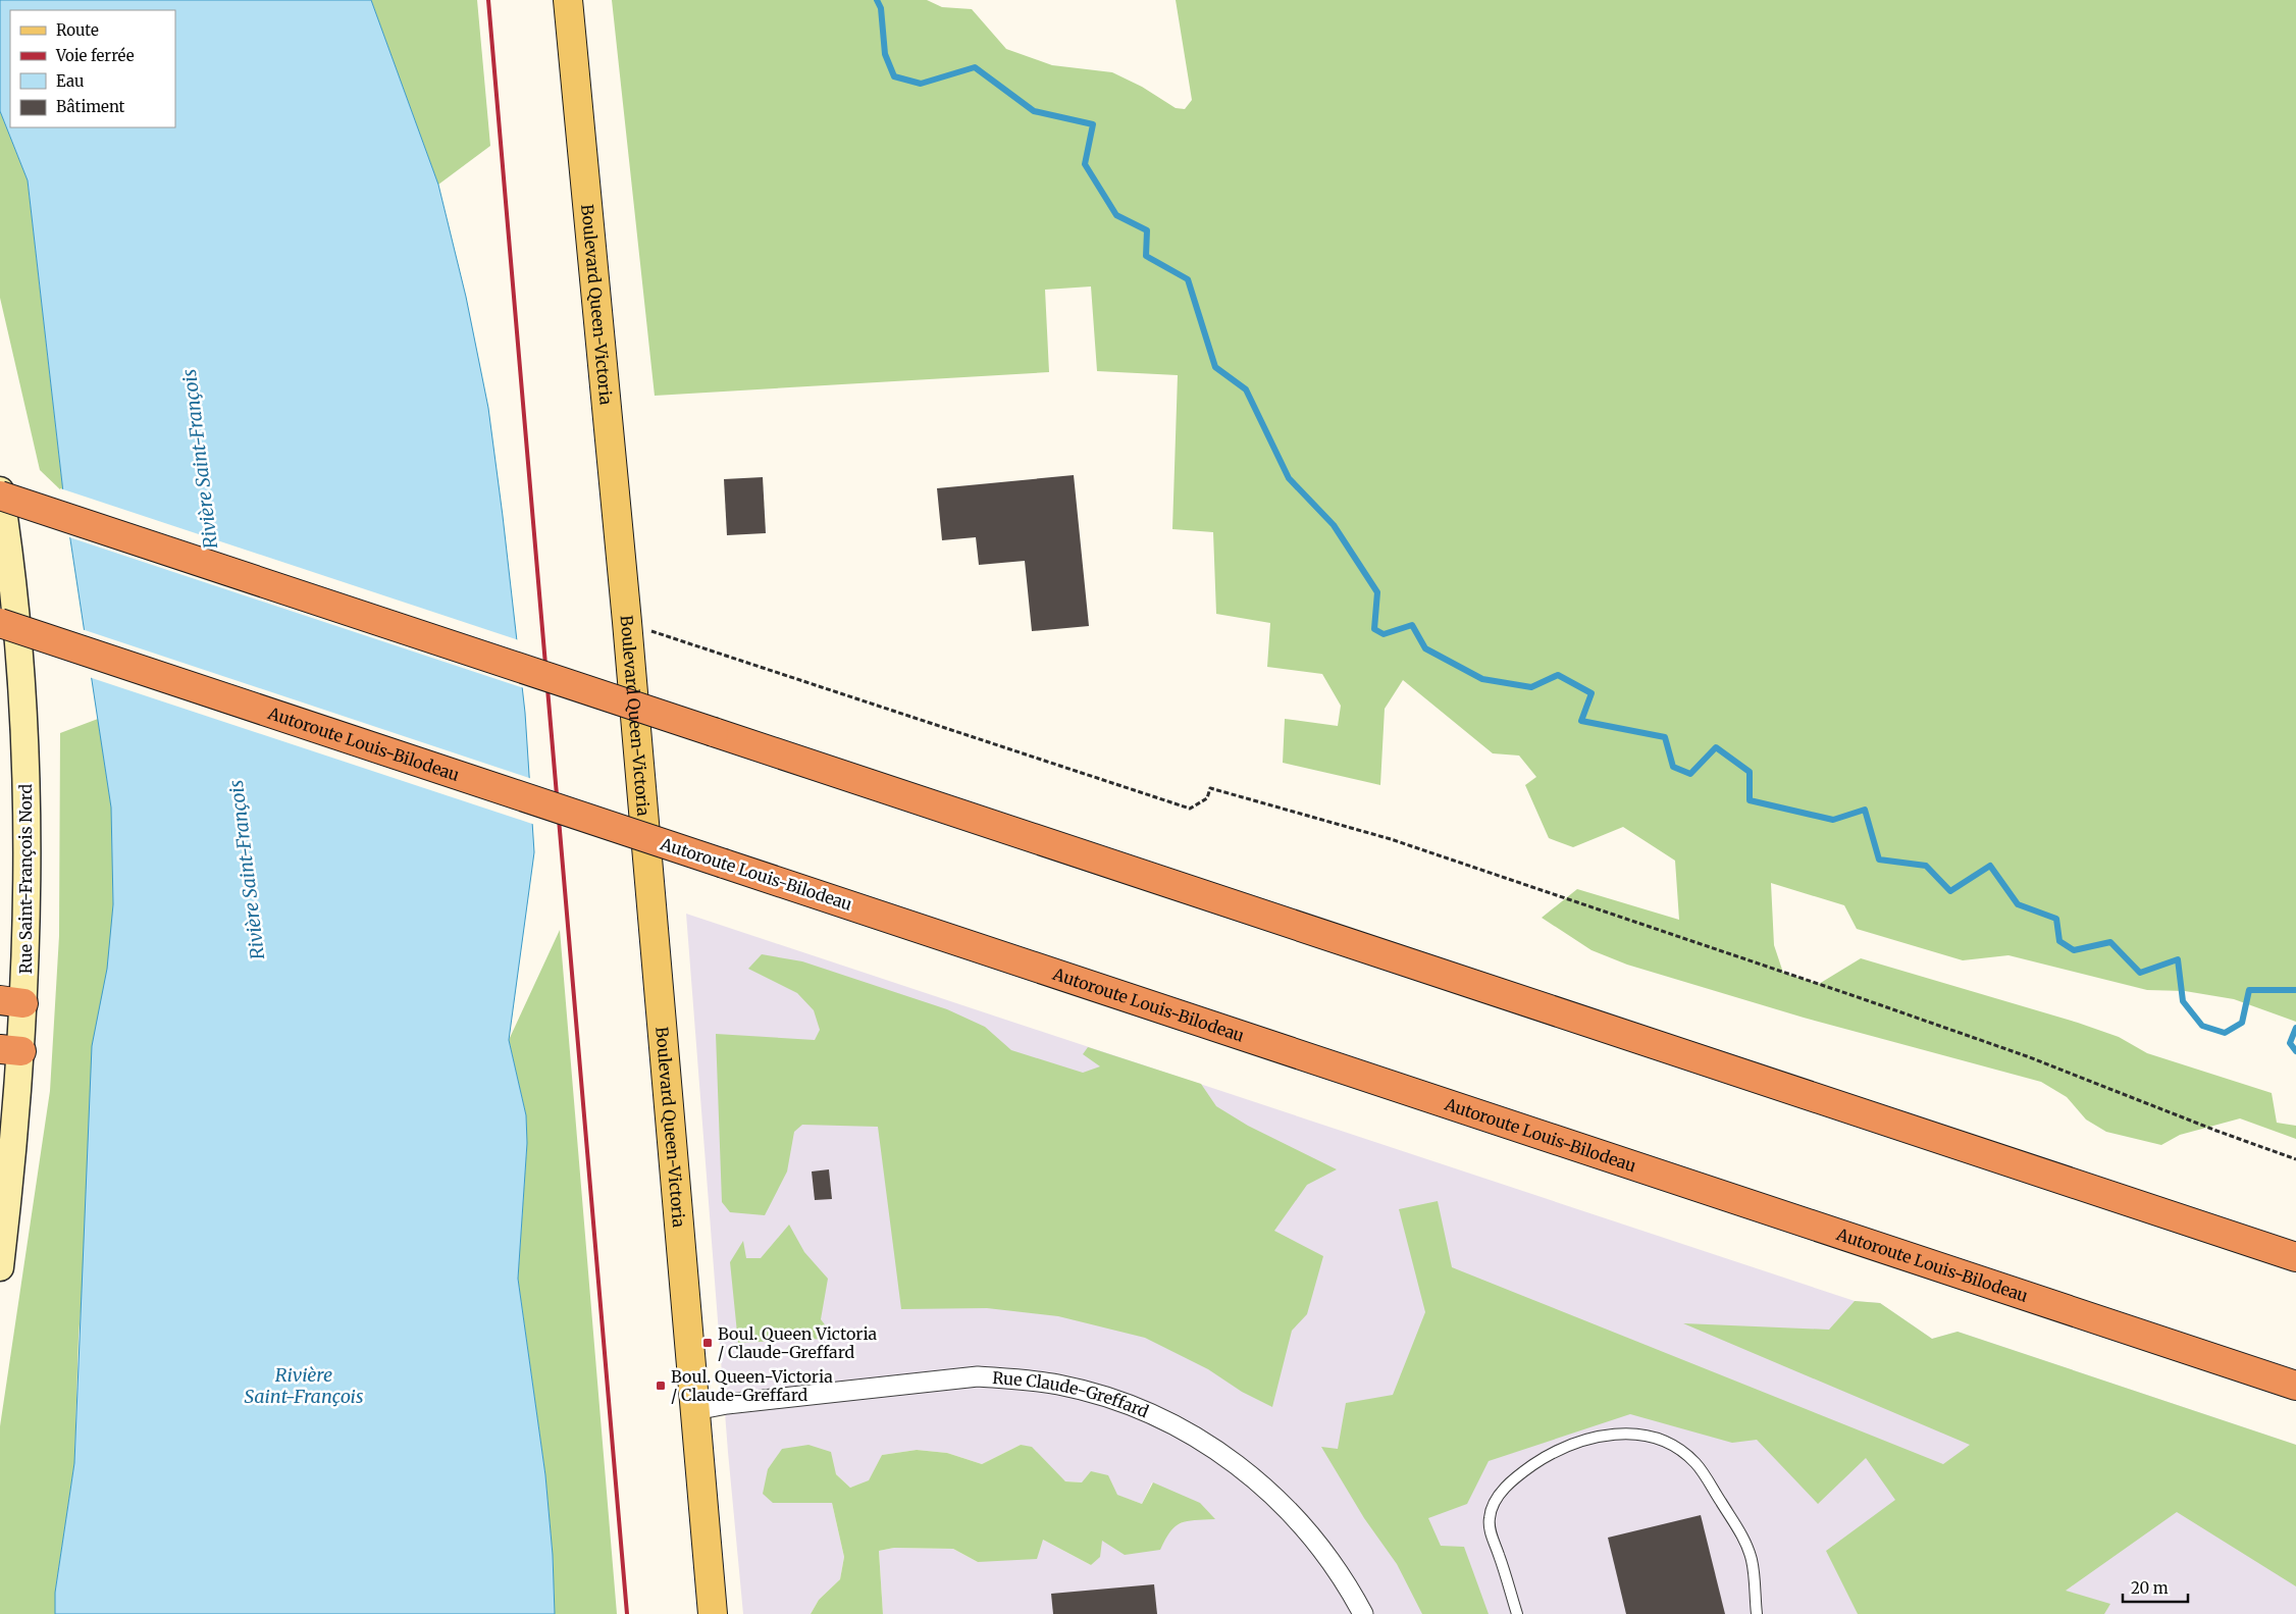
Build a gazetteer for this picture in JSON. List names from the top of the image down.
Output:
{
  "streets": {
    "highway": ["Autoroute Louis-Bilodeau"],
    "main road": ["Boulevard Queen-Victoria"],
    "street": ["Rue Saint-François Nord", "Rue Claude-Greffard"]
  },
  "crossings": [
    ["Boulevard Queen-Victoria", "Rue Claude-Greffard"]
  ],
  "water": ["Rivière Saint-François"],
  "places": {
    "transit": ["Boul. Queen Victoria / Claude-Greffard", "Boul. Queen-Victoria / Claude-Greffard"]
  },
  "legend": [
    "Route",
    "Voie ferrée",
    "Eau",
    "Bâtiment"
  ],
  "scale_bar": "20 m"
}
